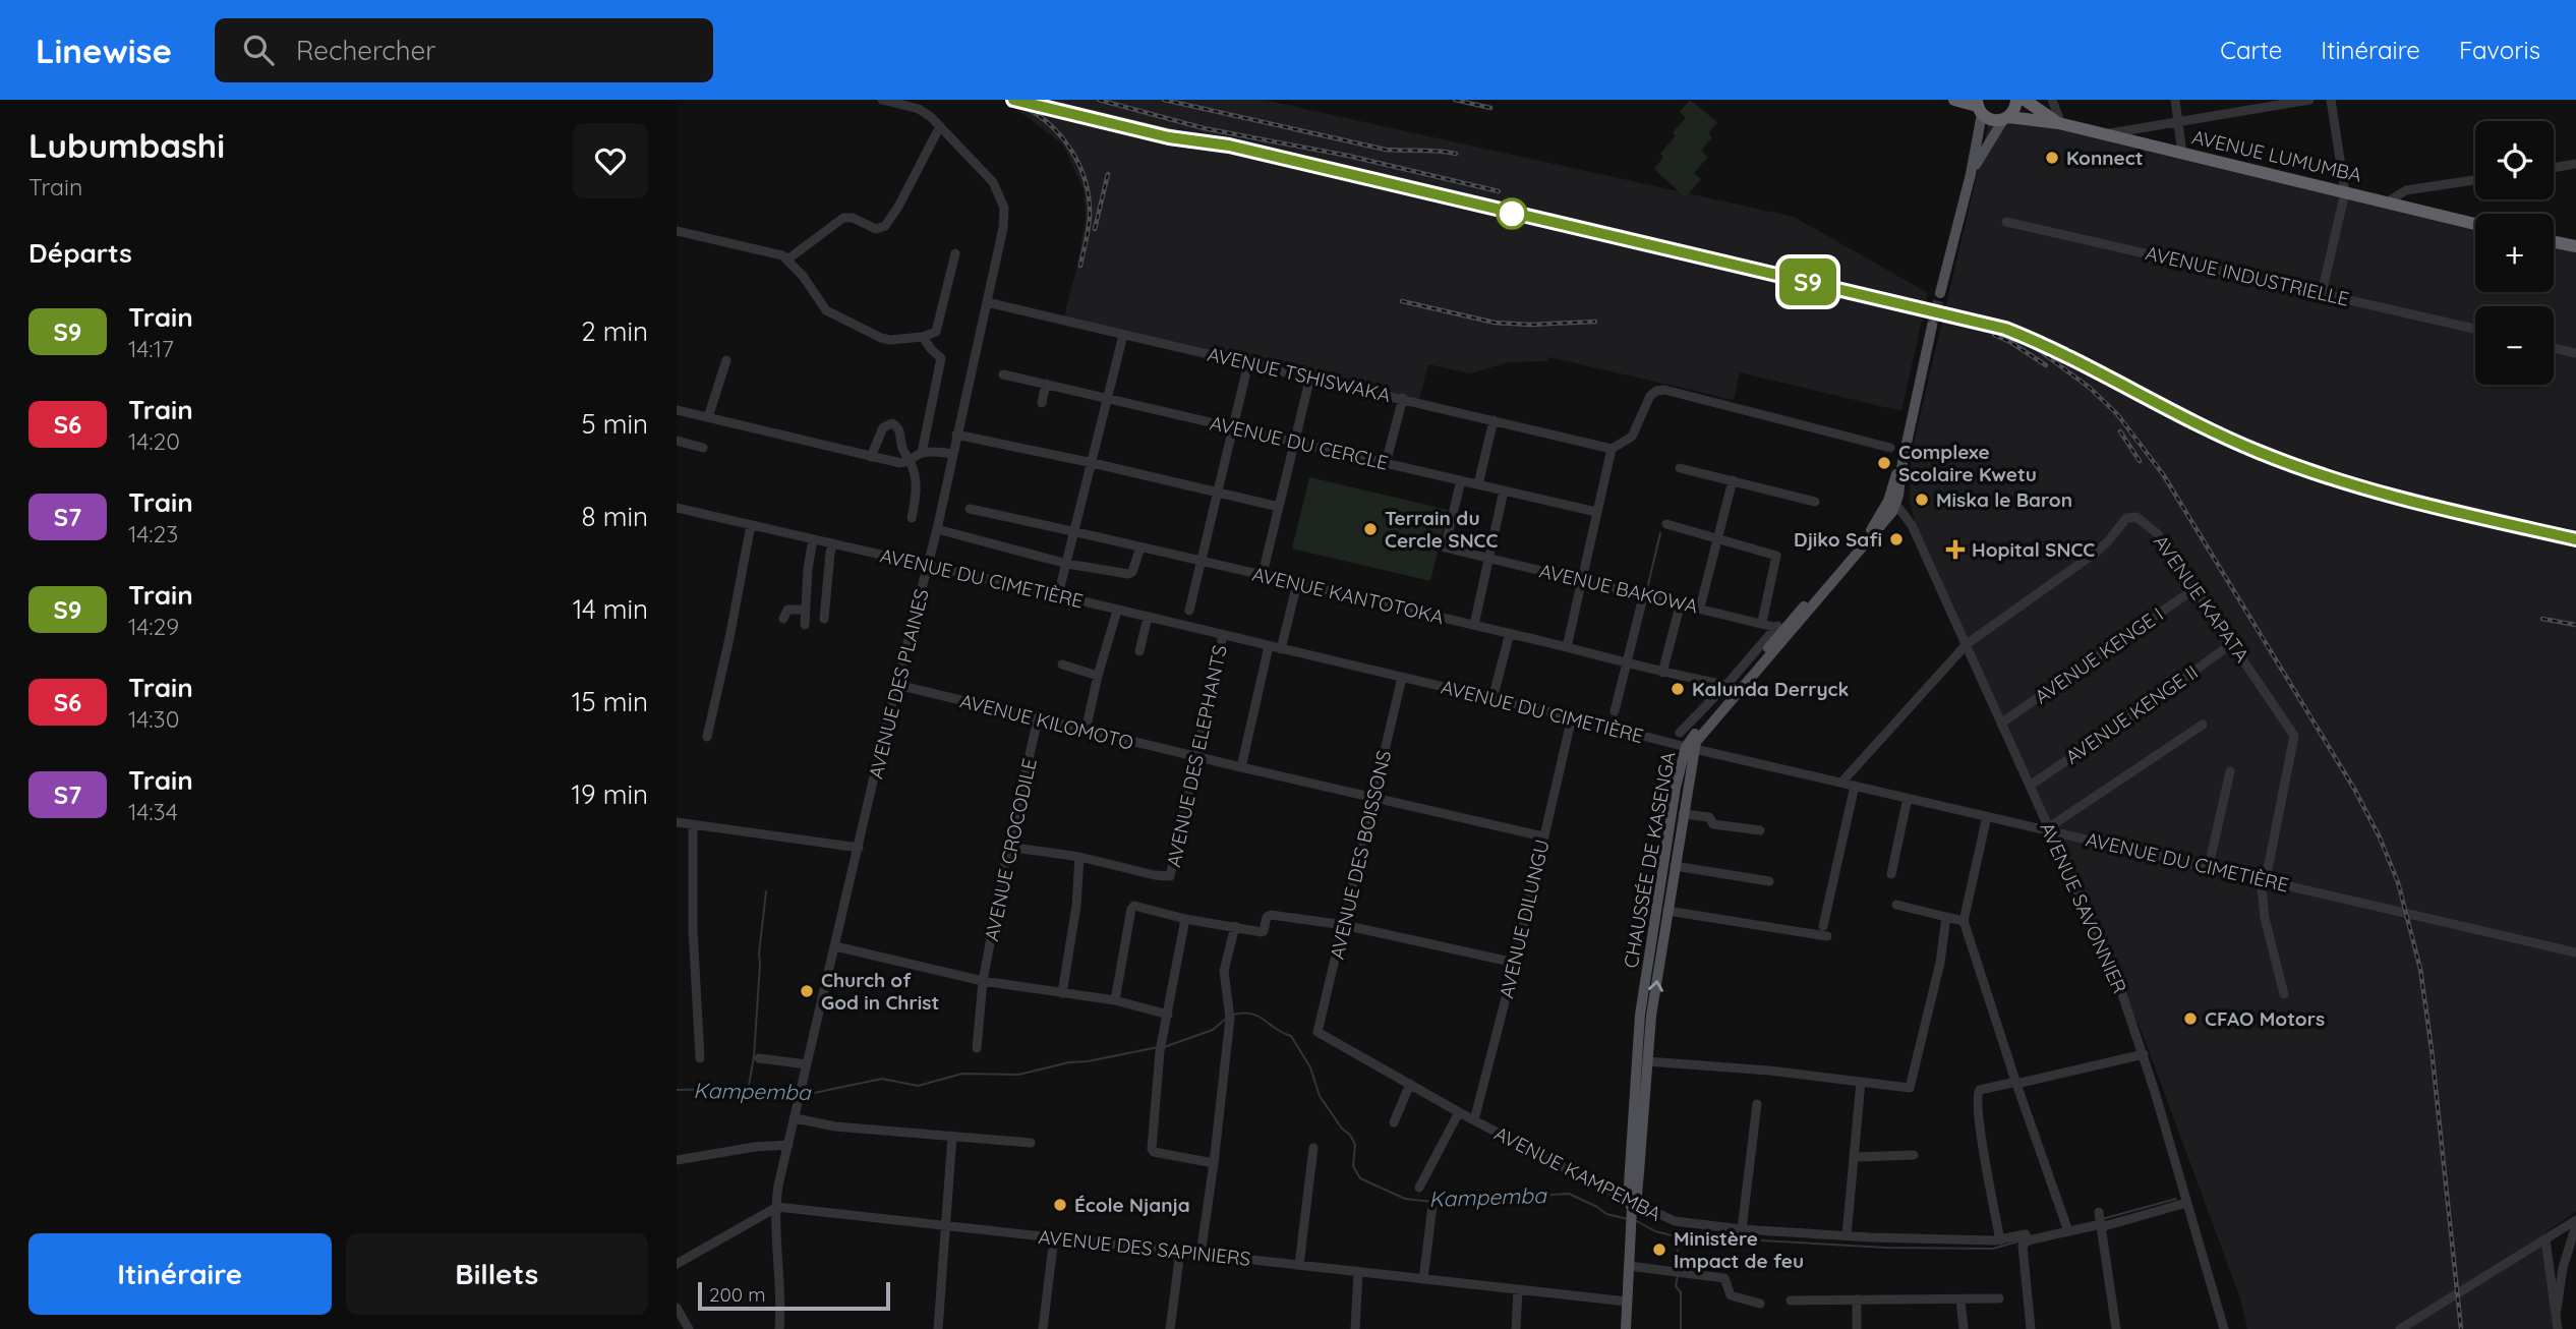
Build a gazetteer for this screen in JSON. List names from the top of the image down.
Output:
{
  "streets": {
    "highway": ["AVENUE LUMUMBA"],
    "main road": ["CHAUSSÉE DE KASENGA"],
    "street": [
      "AVENUE INDUSTRIELLE",
      "AVENUE TSHISWAKA",
      "AVENUE DU CERCLE",
      "AVENUE DU CIMETIÈRE",
      "AVENUE BAKOWA",
      "AVENUE KANTOTOKA",
      "AVENUE KAPATA",
      "AVENUE KENGE I",
      "AVENUE DES PLAINES",
      "AVENUE KENGE II",
      "AVENUE KILOMOTO",
      "AVENUE DES ELEPHANTS",
      "AVENUE CROCODILE",
      "AVENUE DES BOISSONS",
      "AVENUE SAVONNIER",
      "AVENUE DILUNGU",
      "AVENUE KAMPEMBA",
      "AVENUE DES SAPINIERS"
    ]
  },
  "crossings": [
    ["AVENUE TSHISWAKA", "AVENUE DES PLAINES"],
    ["AVENUE DU CERCLE", "AVENUE BAKOWA"],
    ["AVENUE DU CIMETIÈRE", "AVENUE KAPATA"],
    ["AVENUE DU CIMETIÈRE", "AVENUE DES PLAINES"],
    ["AVENUE DU CIMETIÈRE", "AVENUE DES ELEPHANTS"],
    ["AVENUE DU CIMETIÈRE", "AVENUE DES BOISSONS"],
    ["AVENUE DU CIMETIÈRE", "CHAUSSÉE DE KASENGA"],
    ["AVENUE DU CIMETIÈRE", "AVENUE SAVONNIER"],
    ["AVENUE DU CIMETIÈRE", "AVENUE DILUNGU"],
    ["AVENUE BAKOWA", "CHAUSSÉE DE KASENGA"],
    ["AVENUE KAPATA", "AVENUE KENGE I"],
    ["AVENUE KAPATA", "AVENUE KENGE II"],
    ["AVENUE KAPATA", "AVENUE SAVONNIER"],
    ["AVENUE KENGE I", "AVENUE SAVONNIER"],
    ["AVENUE DES PLAINES", "AVENUE KILOMOTO"],
    ["AVENUE DES PLAINES", "AVENUE DES SAPINIERS"],
    ["AVENUE KENGE II", "AVENUE SAVONNIER"],
    ["AVENUE KILOMOTO", "AVENUE DES ELEPHANTS"],
    ["AVENUE KILOMOTO", "AVENUE CROCODILE"],
    ["AVENUE KILOMOTO", "AVENUE DES BOISSONS"],
    ["AVENUE DES BOISSONS", "AVENUE KAMPEMBA"],
    ["CHAUSSÉE DE KASENGA", "AVENUE SAVONNIER"],
    ["CHAUSSÉE DE KASENGA", "AVENUE KAMPEMBA"],
    ["CHAUSSÉE DE KASENGA", "AVENUE DES SAPINIERS"],
    ["AVENUE SAVONNIER", "AVENUE KAMPEMBA"],
    ["AVENUE DILUNGU", "AVENUE KAMPEMBA"]
  ],
  "water": ["Kampemba"],
  "places": {
    "other": [
      "Konnect",
      "Complexe Scolaire Kwetu",
      "Miska le Baron",
      "Terrain du Cercle SNCC",
      "Djiko Safi",
      "Kalunda Derryck",
      "Church of God in Christ",
      "CFAO Motors",
      "École Njanja",
      "Ministère Impact de feu"
    ],
    "health": ["Hopital SNCC"]
  },
  "scale_bar": "200 m",
  "page": {
    "header": "Linewise",
    "search": "Rechercher",
    "nav": ["Carte", "Itinéraire", "Favoris"],
    "heading": [
      ["Lubumbashi", "Train"],
      "Départs"
    ],
    "on_map": "S9",
    "map_buttons": ["+", "−"],
    "list": [
      {
        "mark": "S9",
        "name": "Train",
        "note": "14:17",
        "value": "2 min"
      },
      {
        "mark": "S6",
        "name": "Train",
        "note": "14:20",
        "value": "5 min"
      },
      {
        "mark": "S7",
        "name": "Train",
        "note": "14:23",
        "value": "8 min"
      },
      {
        "mark": "S9",
        "name": "Train",
        "note": "14:29",
        "value": "14 min"
      },
      {
        "mark": "S6",
        "name": "Train",
        "note": "14:30",
        "value": "15 min"
      },
      {
        "mark": "S7",
        "name": "Train",
        "note": "14:34",
        "value": "19 min"
      }
    ],
    "buttons": ["Itinéraire", "Billets"],
    "scale": "200 m"
  }
}
